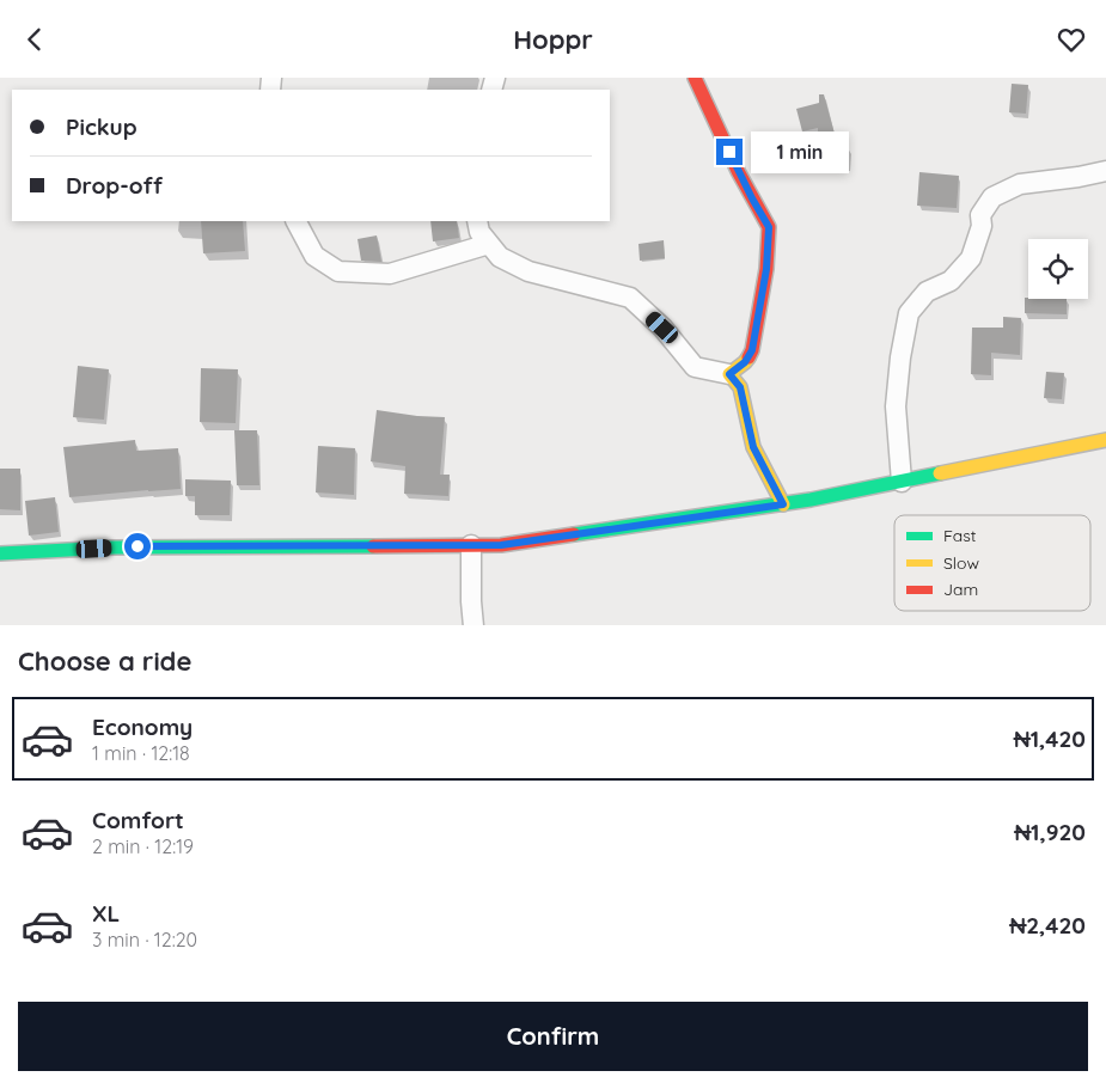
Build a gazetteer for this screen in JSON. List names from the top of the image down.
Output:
{
  "legend": ["Fast", "Slow", "Jam"],
  "page": {
    "header": "Hoppr",
    "banner": ["Pickup", "Drop-off"],
    "bubble": "1 min",
    "heading": "Choose a ride",
    "list": [
      {
        "name": "Economy",
        "note": "1 min · 12:18",
        "value": "₦1,420"
      },
      {
        "name": "Comfort",
        "note": "2 min · 12:19",
        "value": "₦1,920"
      },
      {
        "name": "XL",
        "note": "3 min · 12:20",
        "value": "₦2,420"
      }
    ],
    "buttons": "Confirm"
  }
}
